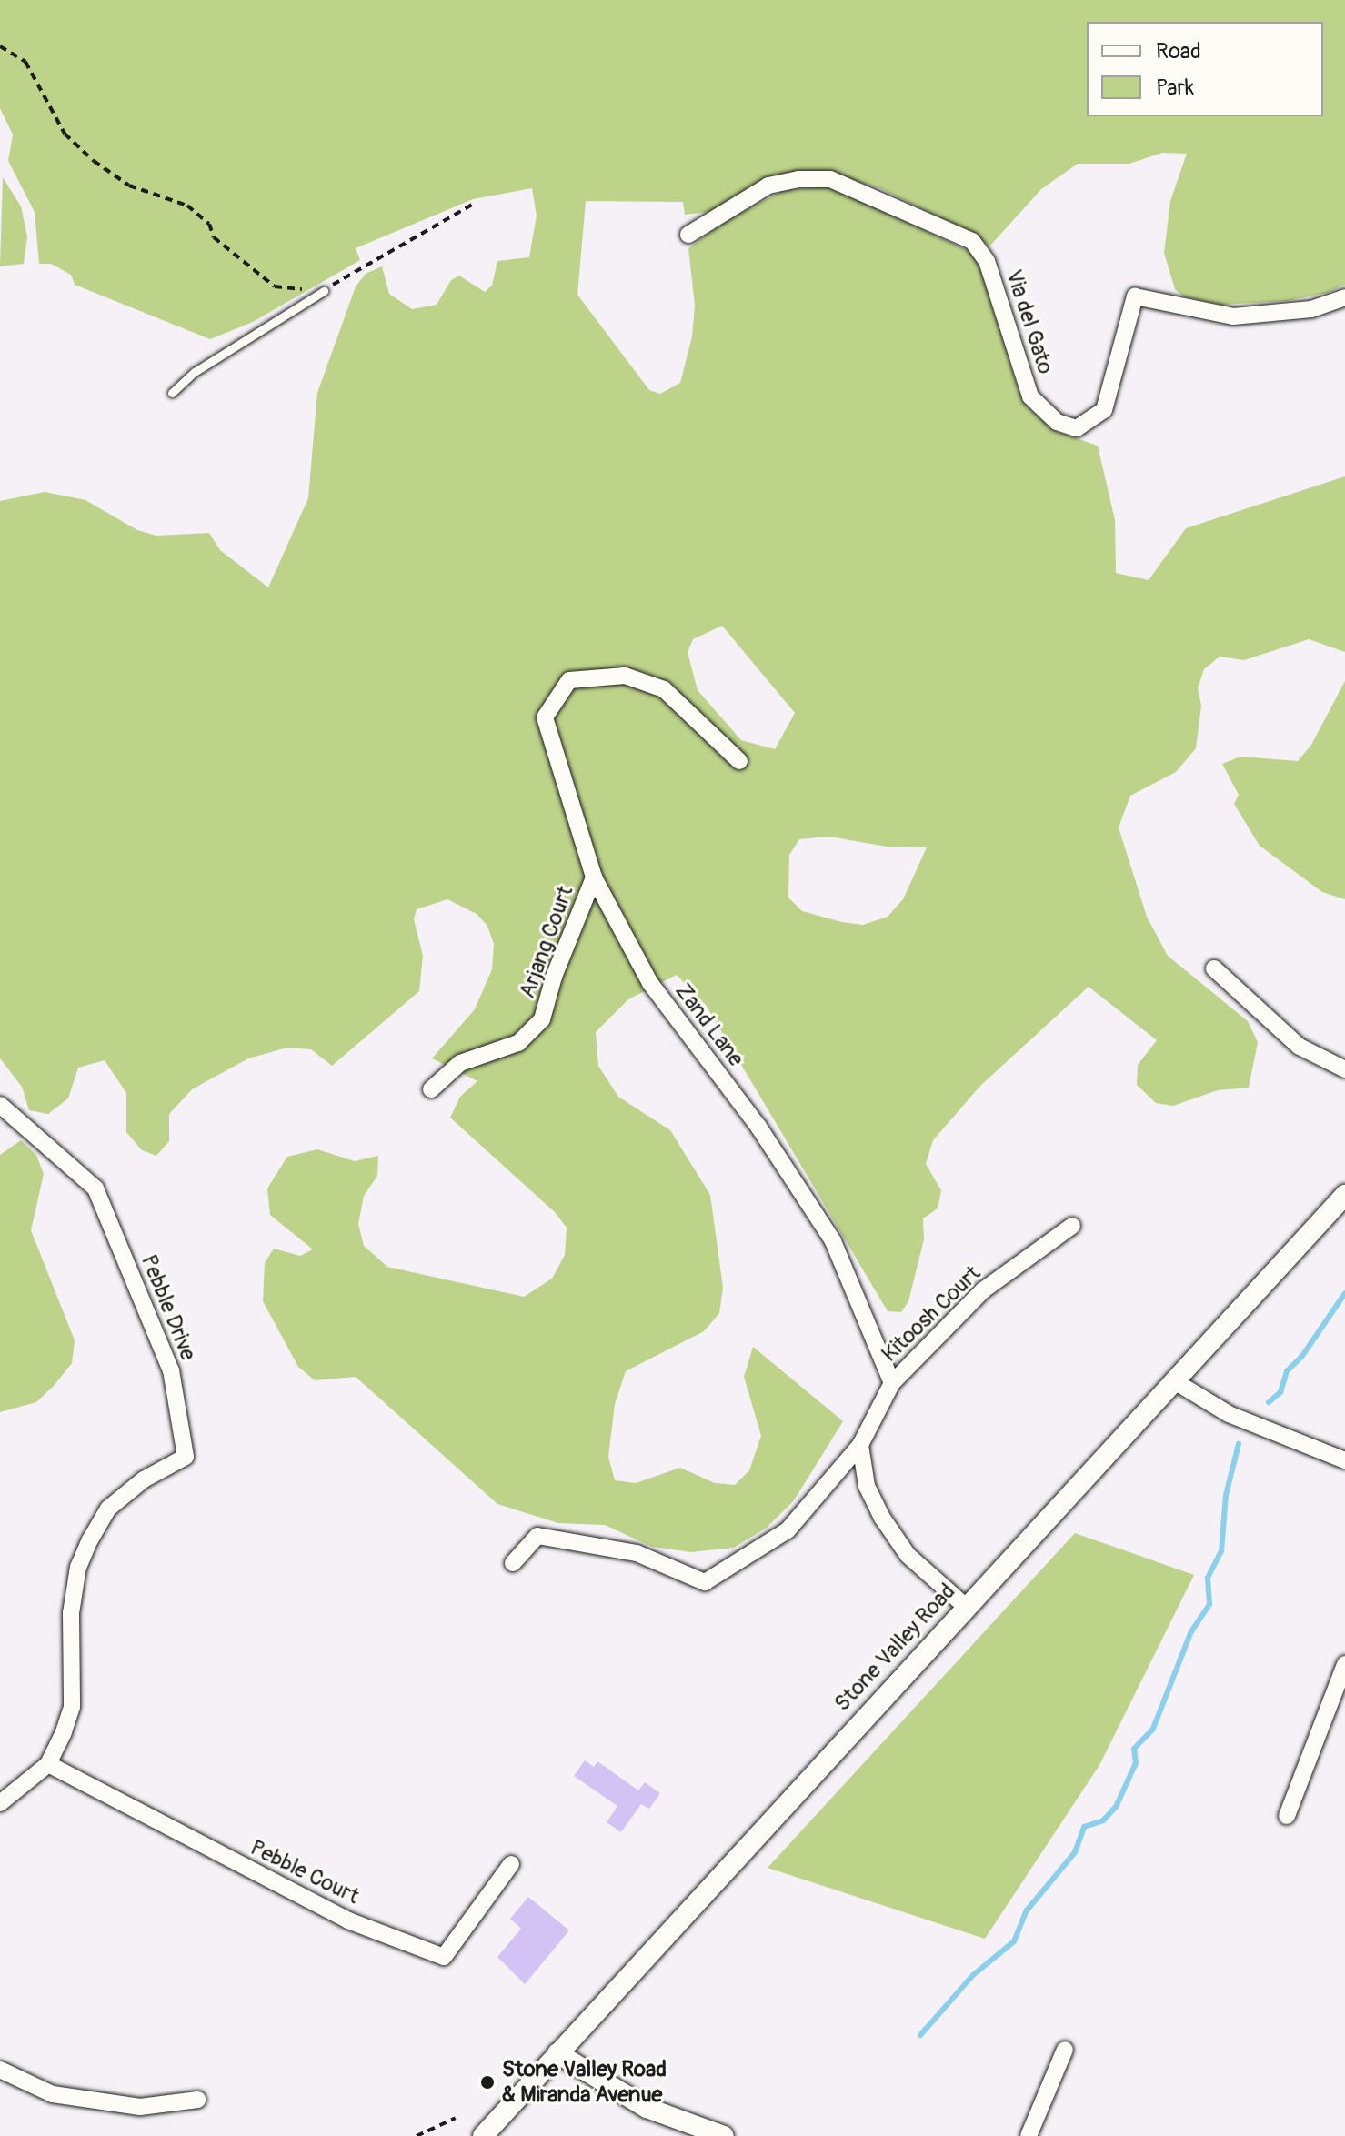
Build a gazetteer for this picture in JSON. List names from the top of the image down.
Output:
{
  "streets": {
    "street": [
      "Via del Gato",
      "Arjang Court",
      "Zand Lane",
      "Pebble Drive",
      "Kitoosh Court",
      "Stone Valley Road",
      "Pebble Court"
    ]
  },
  "crossings": [
    ["Arjang Court", "Zand Lane"],
    ["Zand Lane", "Kitoosh Court"],
    ["Pebble Drive", "Pebble Court"]
  ],
  "places": ["Stone Valley Road & Miranda Avenue"],
  "legend": ["Road", "Park"]
}
